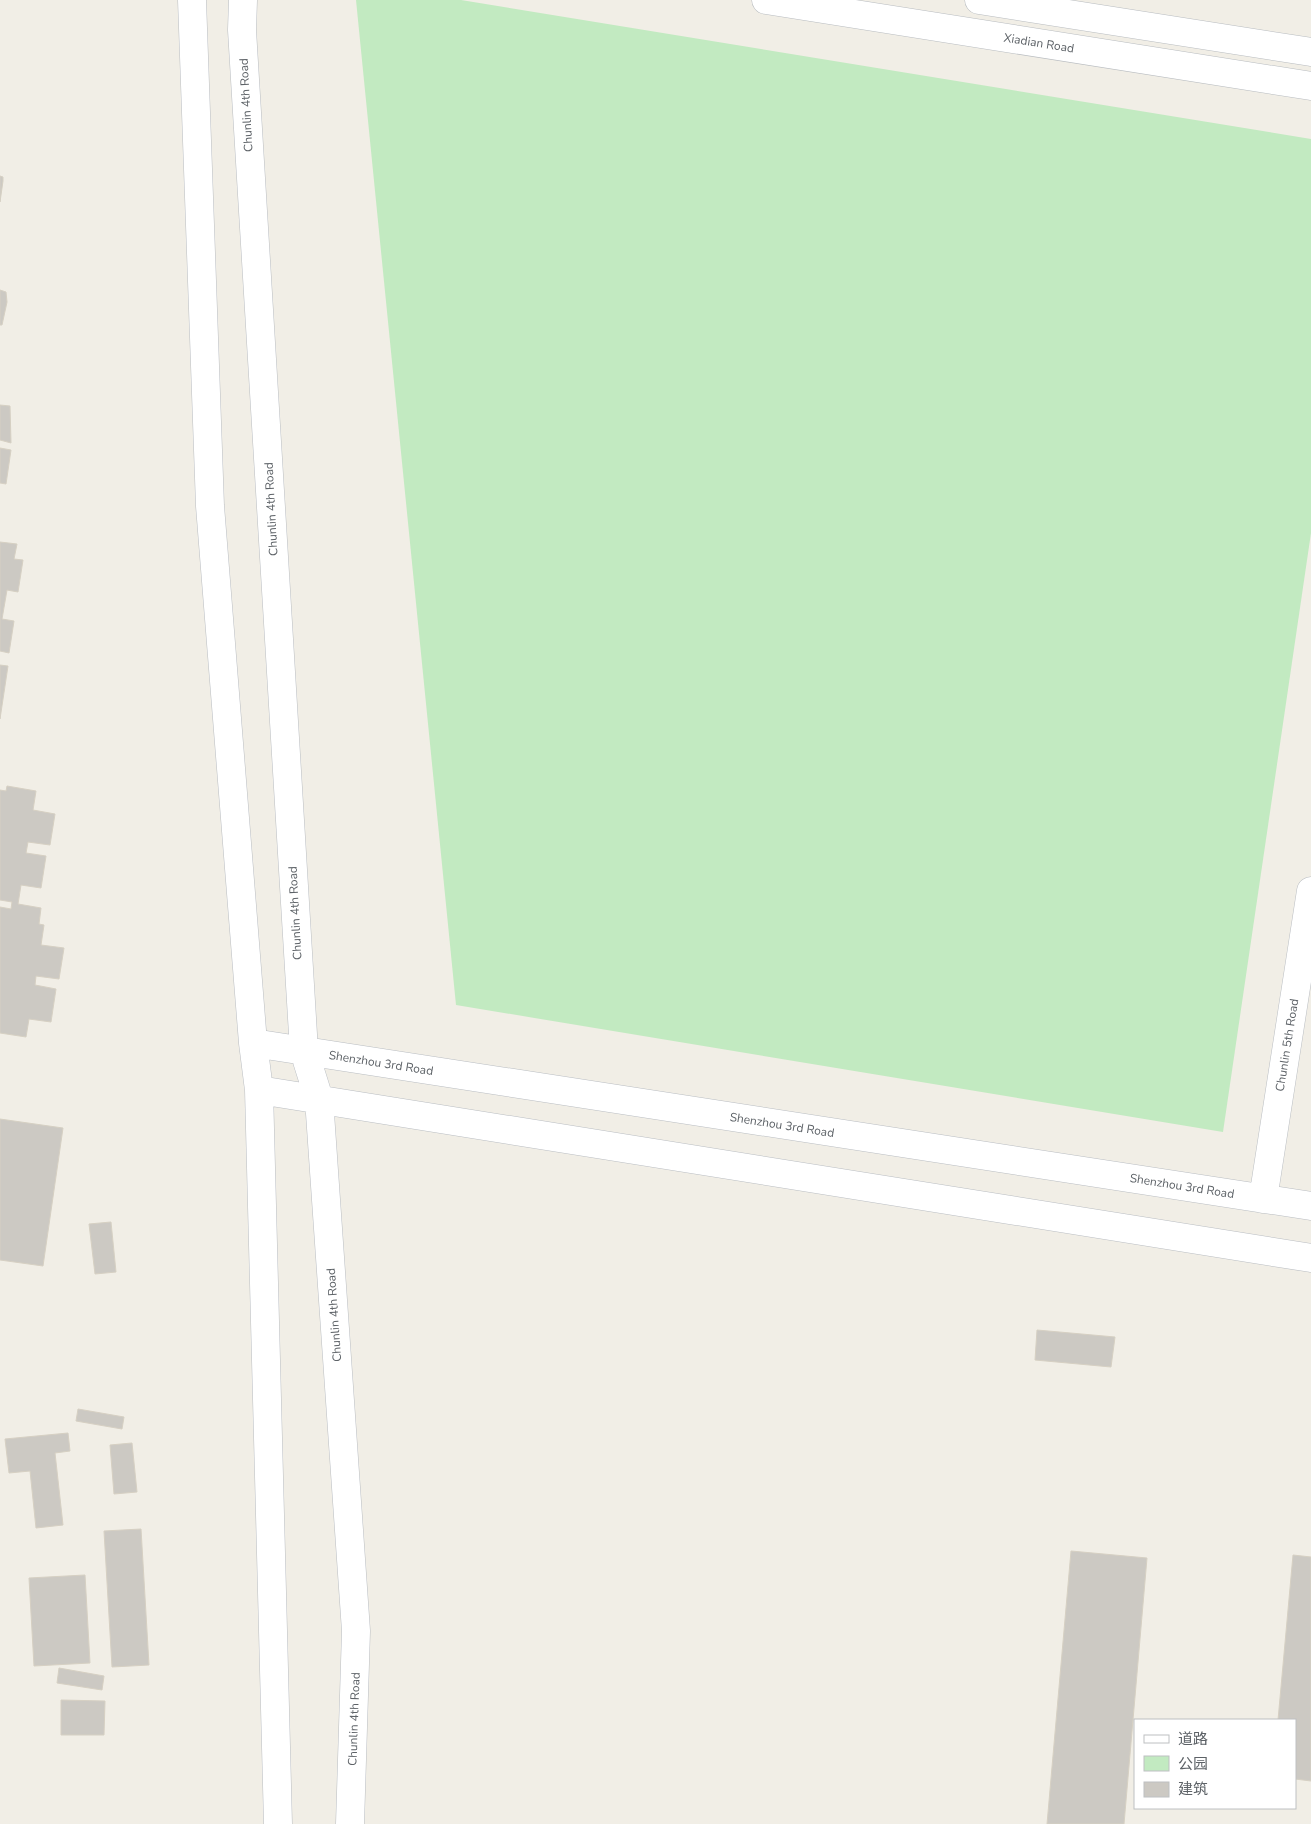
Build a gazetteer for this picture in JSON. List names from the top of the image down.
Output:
{
  "streets": {
    "street": [
      "Xiadian Road",
      "Chunlin 4th Road",
      "Chunlin 5th Road",
      "Shenzhou 3rd Road"
    ]
  },
  "crossings": [
    ["Chunlin 4th Road", "Shenzhou 3rd Road"],
    ["Chunlin 5th Road", "Shenzhou 3rd Road"]
  ],
  "legend": ["道路", "公园", "建筑"]
}
